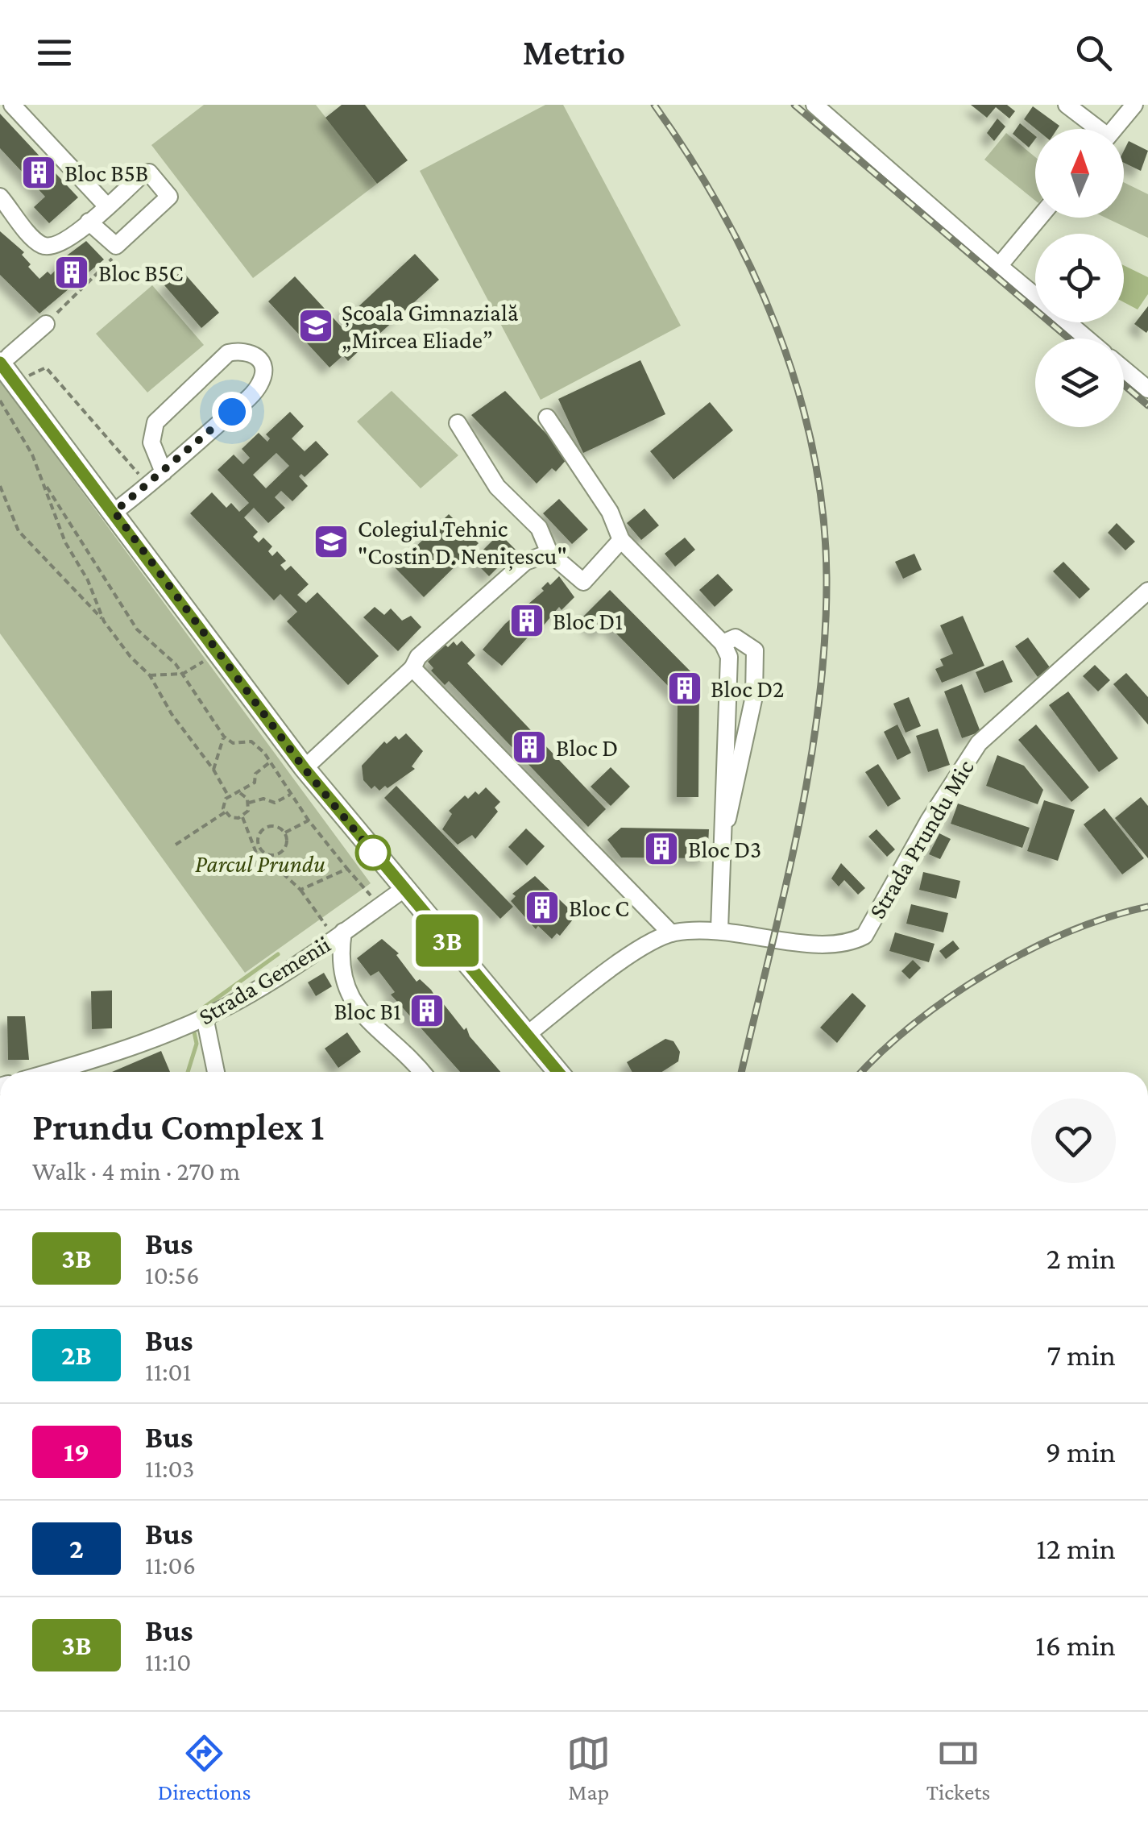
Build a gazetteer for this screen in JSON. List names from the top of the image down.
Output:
{
  "streets": {
    "street": ["Strada Prundu Mic", "Strada Gemenii"]
  },
  "parks": ["Parcul Prundu"],
  "places": {
    "building": [
      "Bloc B5B",
      "Bloc B5C",
      "Bloc D1",
      "Bloc D2",
      "Bloc D",
      "Bloc D3",
      "Bloc C",
      "Bloc B1"
    ],
    "school or university": ["Școala Gimnazială „Mircea Eliade”", "Colegiul Tehnic \"Costin D. Nenițescu\""]
  },
  "lines": ["bus line 3B"],
  "north": "top",
  "page": {
    "header": "Metrio",
    "on_map": "3B",
    "heading": ["Prundu Complex 1", "Walk · 4 min · 270 m"],
    "list": [
      {
        "mark": "3B",
        "name": "Bus",
        "note": "10:56",
        "value": "2 min"
      },
      {
        "mark": "2B",
        "name": "Bus",
        "note": "11:01",
        "value": "7 min"
      },
      {
        "mark": "19",
        "name": "Bus",
        "note": "11:03",
        "value": "9 min"
      },
      {
        "mark": "2",
        "name": "Bus",
        "note": "11:06",
        "value": "12 min"
      },
      {
        "mark": "3B",
        "name": "Bus",
        "note": "11:10",
        "value": "16 min"
      }
    ],
    "tabs": ["Directions", "Map", "Tickets"]
  }
}
